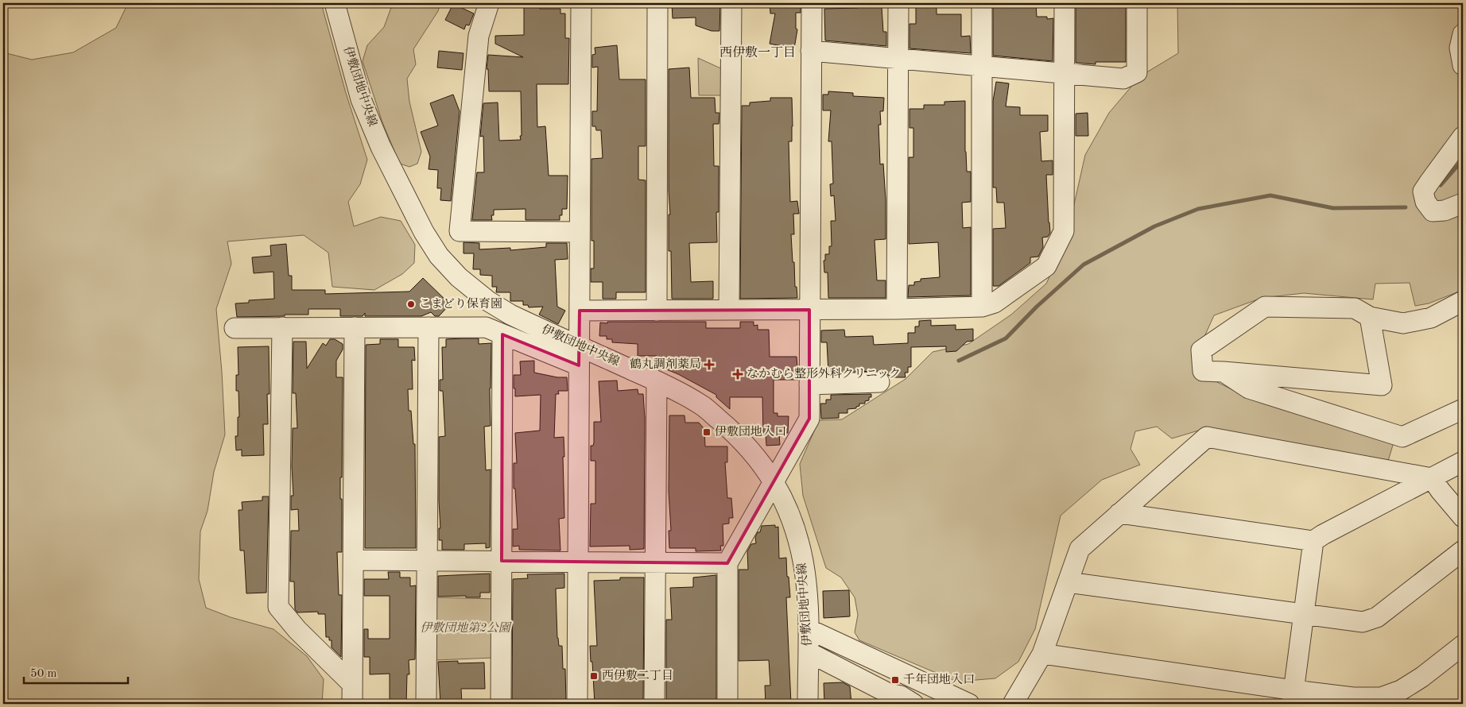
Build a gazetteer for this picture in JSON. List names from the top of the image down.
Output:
{
  "streets": {
    "street": ["伊敷団地中央線"]
  },
  "districts": ["西伊敷一丁目"],
  "parks": ["伊敷団地第2公園"],
  "places": {
    "other": ["こまどり保育園"],
    "health": ["鶴丸調剤薬局", "なかむら整形外科クリニック"],
    "transit": ["伊敷団地入口", "西伊敷二丁目", "千年団地入口"]
  },
  "scale_bar": "50 m"
}
